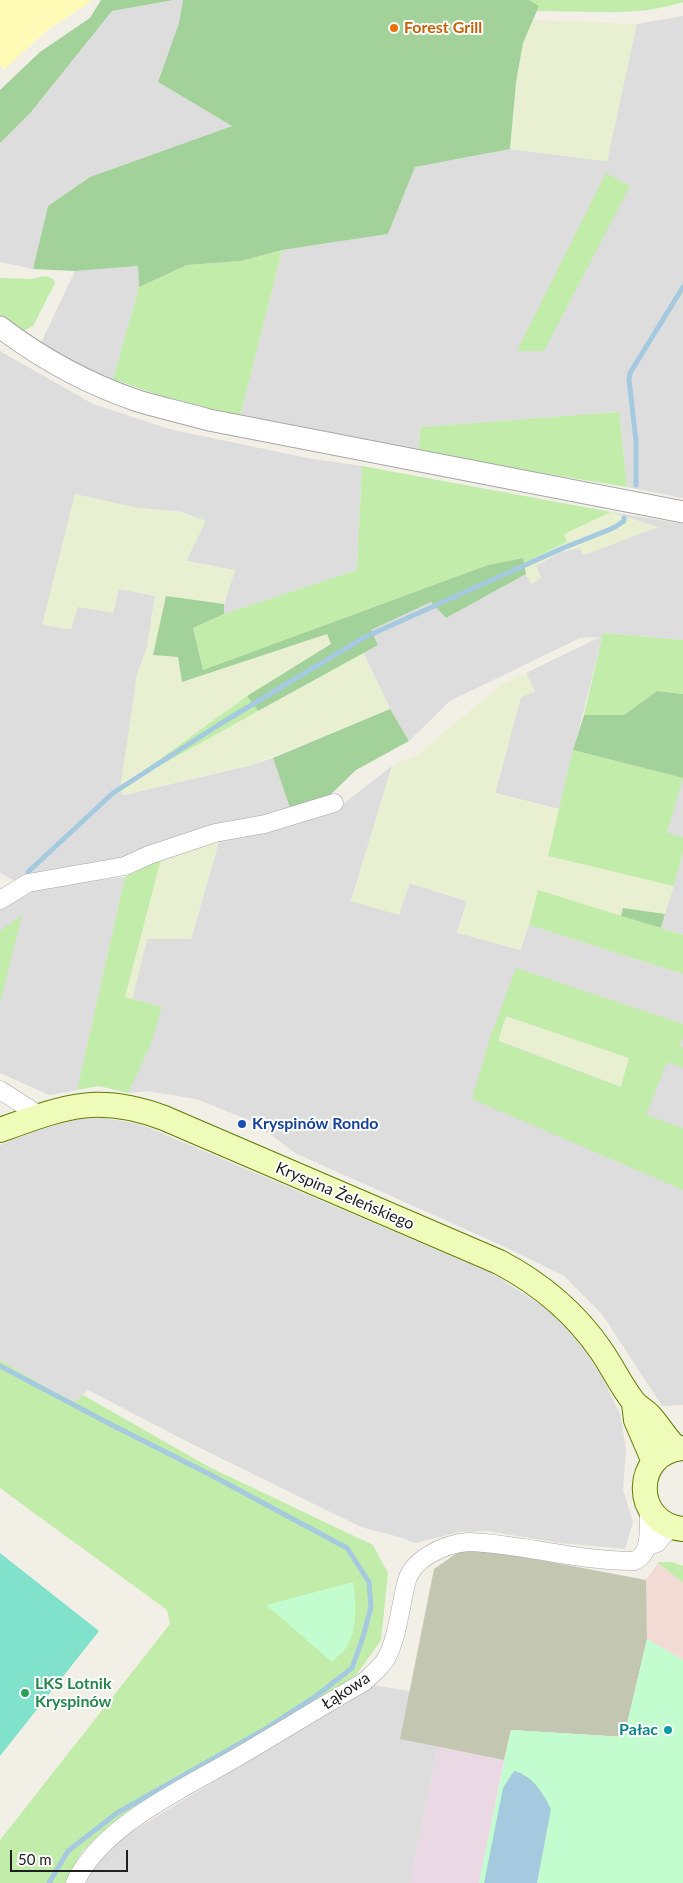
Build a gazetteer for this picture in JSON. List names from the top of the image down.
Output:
{
  "streets": {
    "main road": ["Kryspina Żeleńskiego"],
    "street": ["Łąkowa"]
  },
  "places": [
    "Forest Grill",
    "Kryspinów Rondo",
    "LKS Lotnik Kryspinów",
    "Pałac"
  ],
  "scale_bar": "50 m"
}
